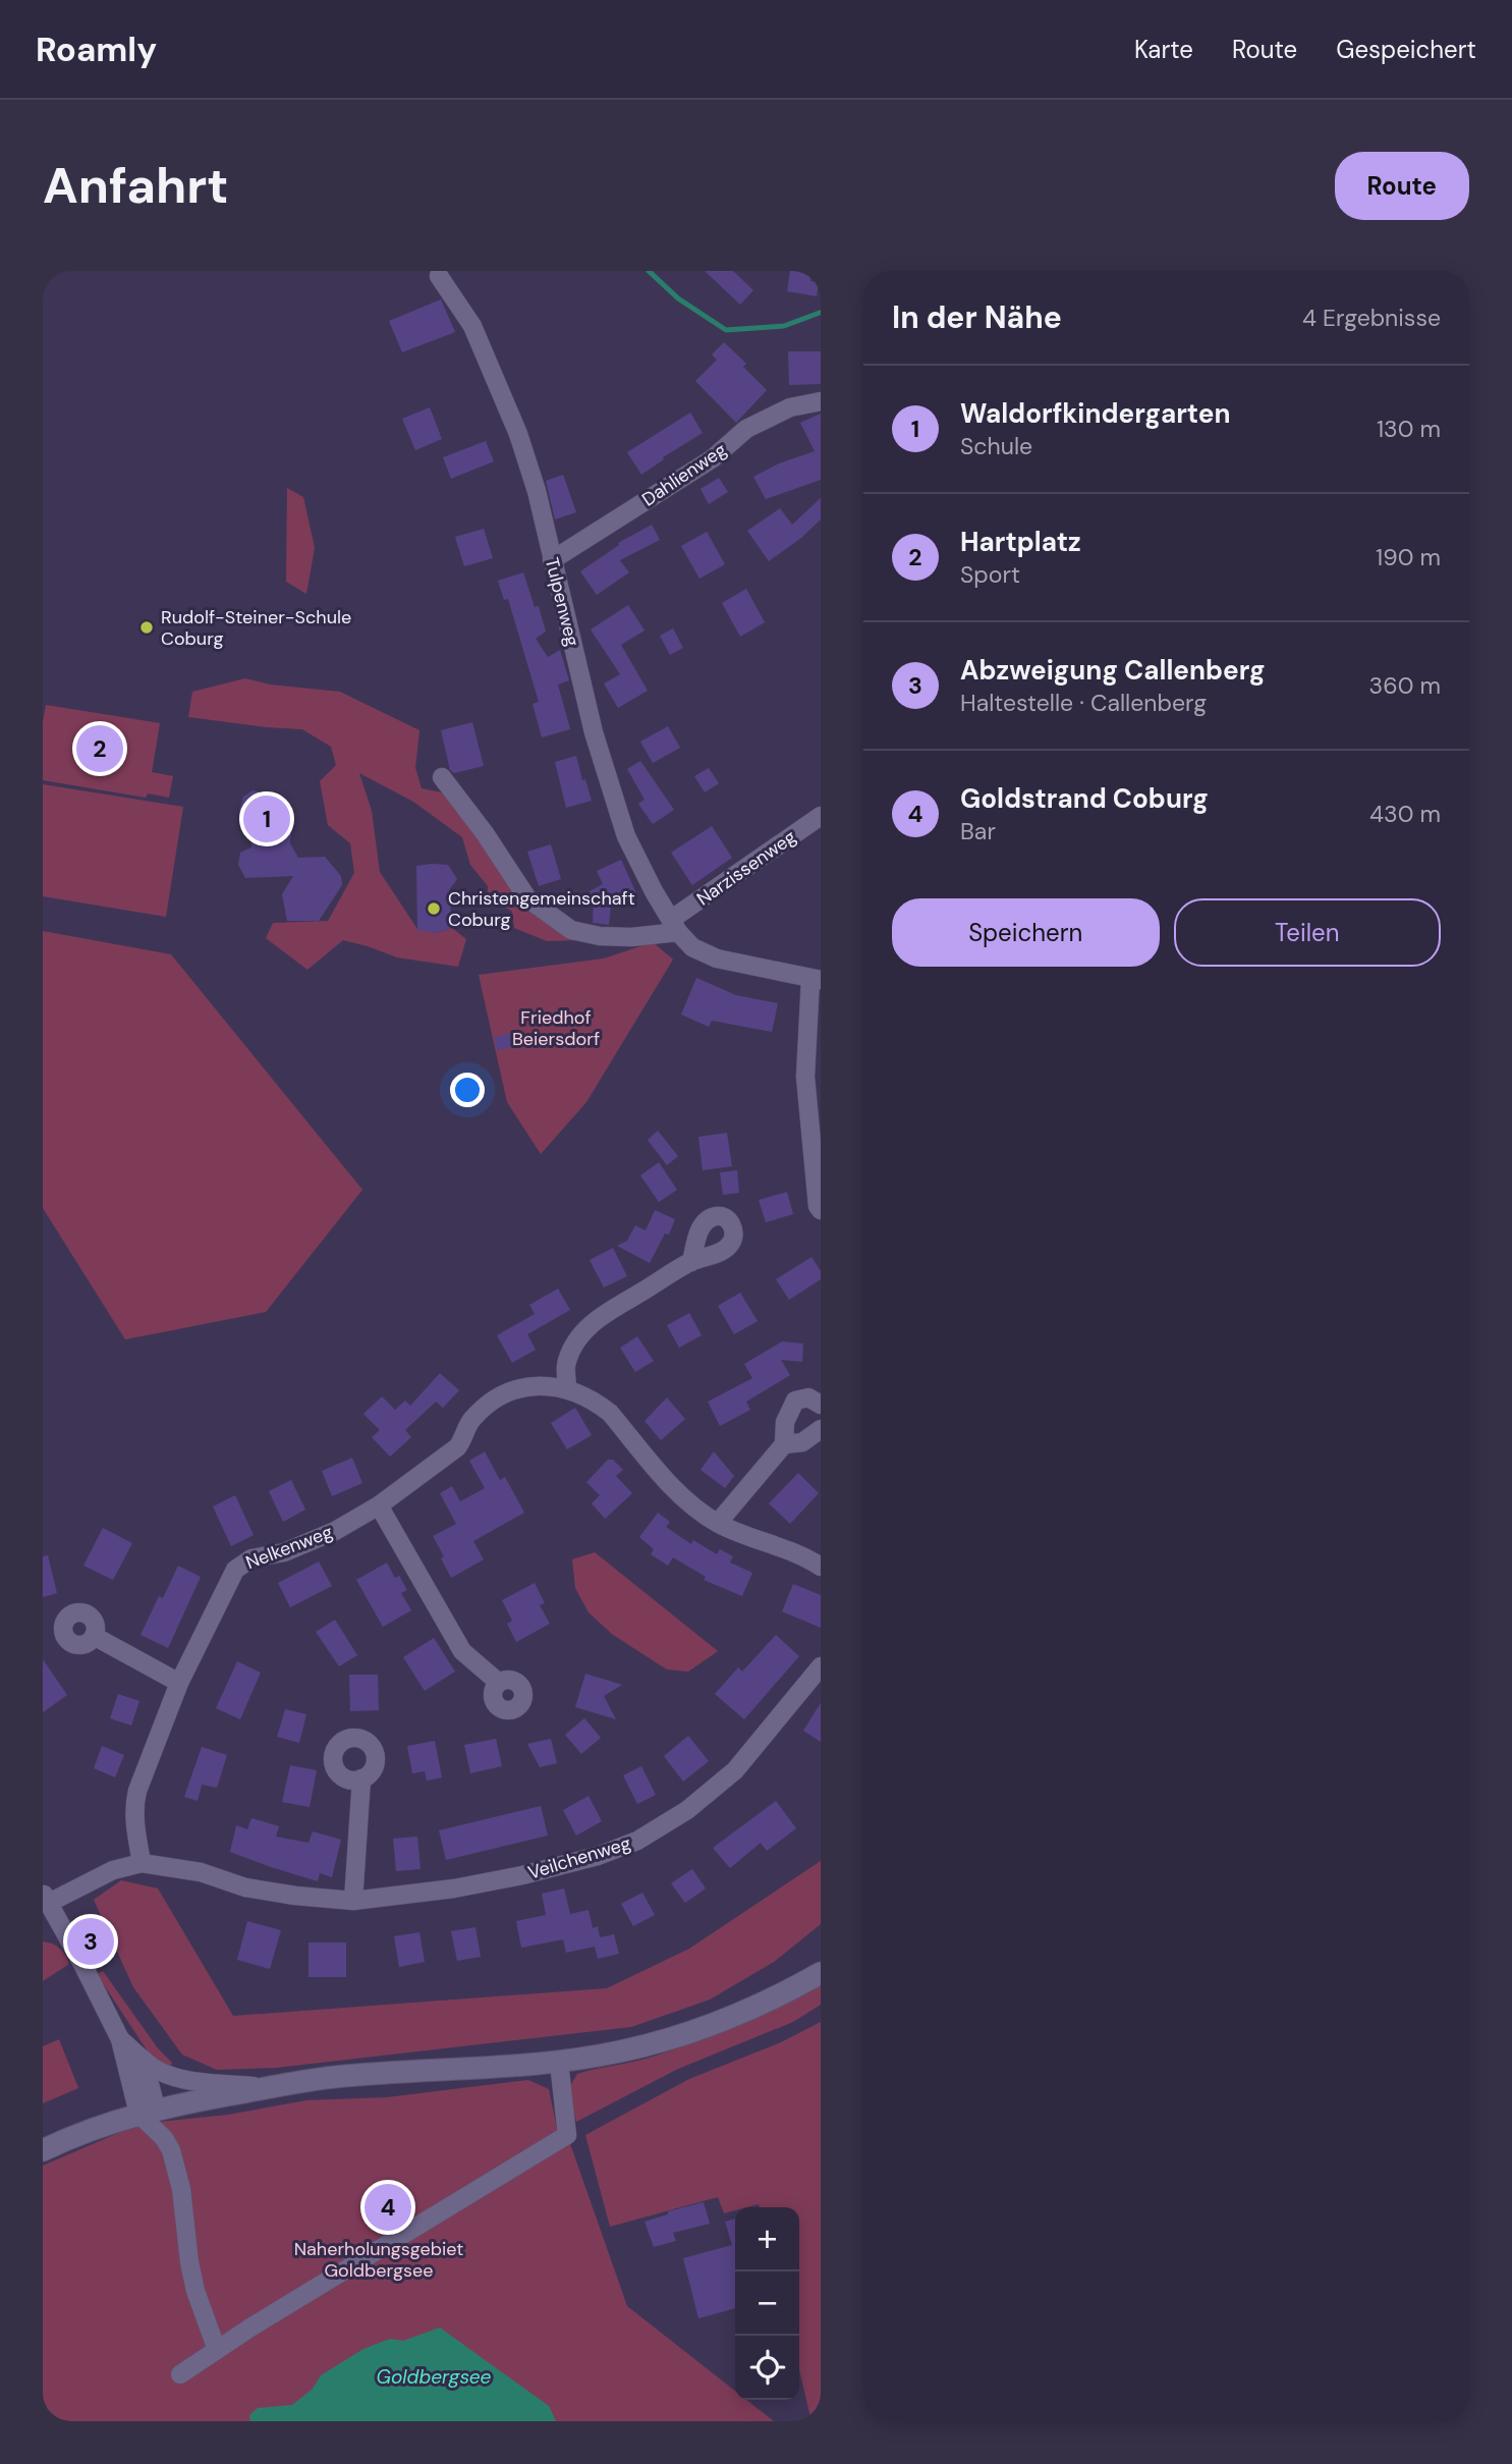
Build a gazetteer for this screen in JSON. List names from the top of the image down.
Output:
{
  "streets": {
    "street": [
      "Dahlienweg",
      "Tulpenweg",
      "Narzissenweg",
      "Nelkenweg",
      "Veilchenweg"
    ]
  },
  "crossings": [
    ["Dahlienweg", "Tulpenweg"],
    ["Tulpenweg", "Narzissenweg"],
    ["Nelkenweg", "Veilchenweg"]
  ],
  "water": ["Goldbergsee"],
  "parks": ["Friedhof Beiersdorf", "Naherholungsgebiet Goldbergsee"],
  "places": ["Rudolf-Steiner-Schule Coburg", "Christengemeinschaft Coburg"],
  "page": {
    "header": "Roamly",
    "nav": ["Karte", "Route", "Gespeichert"],
    "buttons": [
      "Route",
      ["Speichern", "Teilen"]
    ],
    "title": "Anfahrt",
    "heading": ["In der Nähe", "4 Ergebnisse"],
    "list": [
      {
        "mark": "1",
        "name": "Waldorfkindergarten",
        "note": "Schule",
        "value": "130 m"
      },
      {
        "mark": "2",
        "name": "Hartplatz",
        "note": "Sport",
        "value": "190 m"
      },
      {
        "mark": "3",
        "name": "Abzweigung Callenberg",
        "note": "Haltestelle · Callenberg",
        "value": "360 m"
      },
      {
        "mark": "4",
        "name": "Goldstrand Coburg",
        "note": "Bar",
        "value": "430 m"
      }
    ],
    "pins": [
      "2",
      "1",
      "3",
      "4"
    ],
    "map_buttons": ["+", "−"]
  }
}
